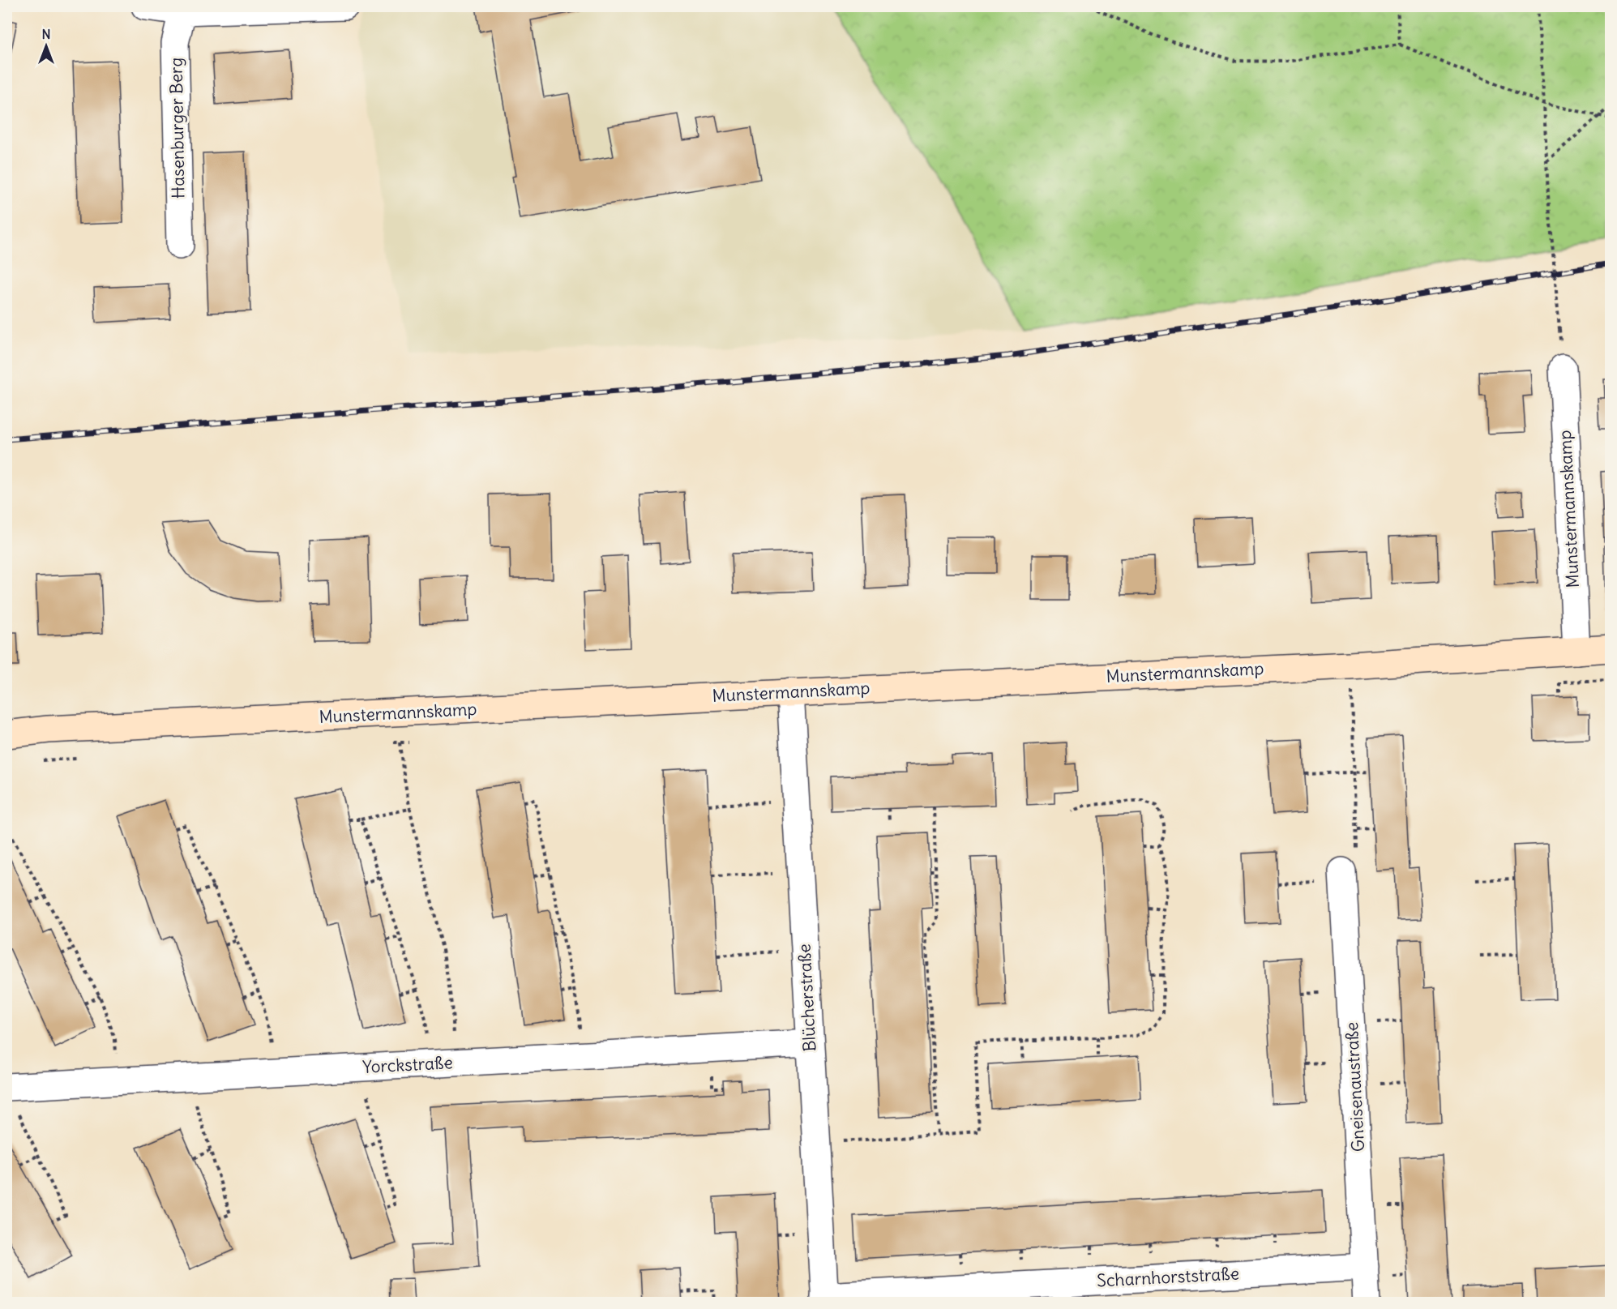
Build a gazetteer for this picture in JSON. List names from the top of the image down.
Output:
{
  "streets": {
    "street": [
      "Hasenburger Berg",
      "Munstermannskamp",
      "Blücherstraße",
      "Yorckstraße",
      "Gneisenaustraße",
      "Scharnhorststraße"
    ]
  },
  "crossings": [
    ["Munstermannskamp", "Blücherstraße"],
    ["Blücherstraße", "Yorckstraße"],
    ["Blücherstraße", "Scharnhorststraße"],
    ["Gneisenaustraße", "Scharnhorststraße"]
  ],
  "north": "top"
}
